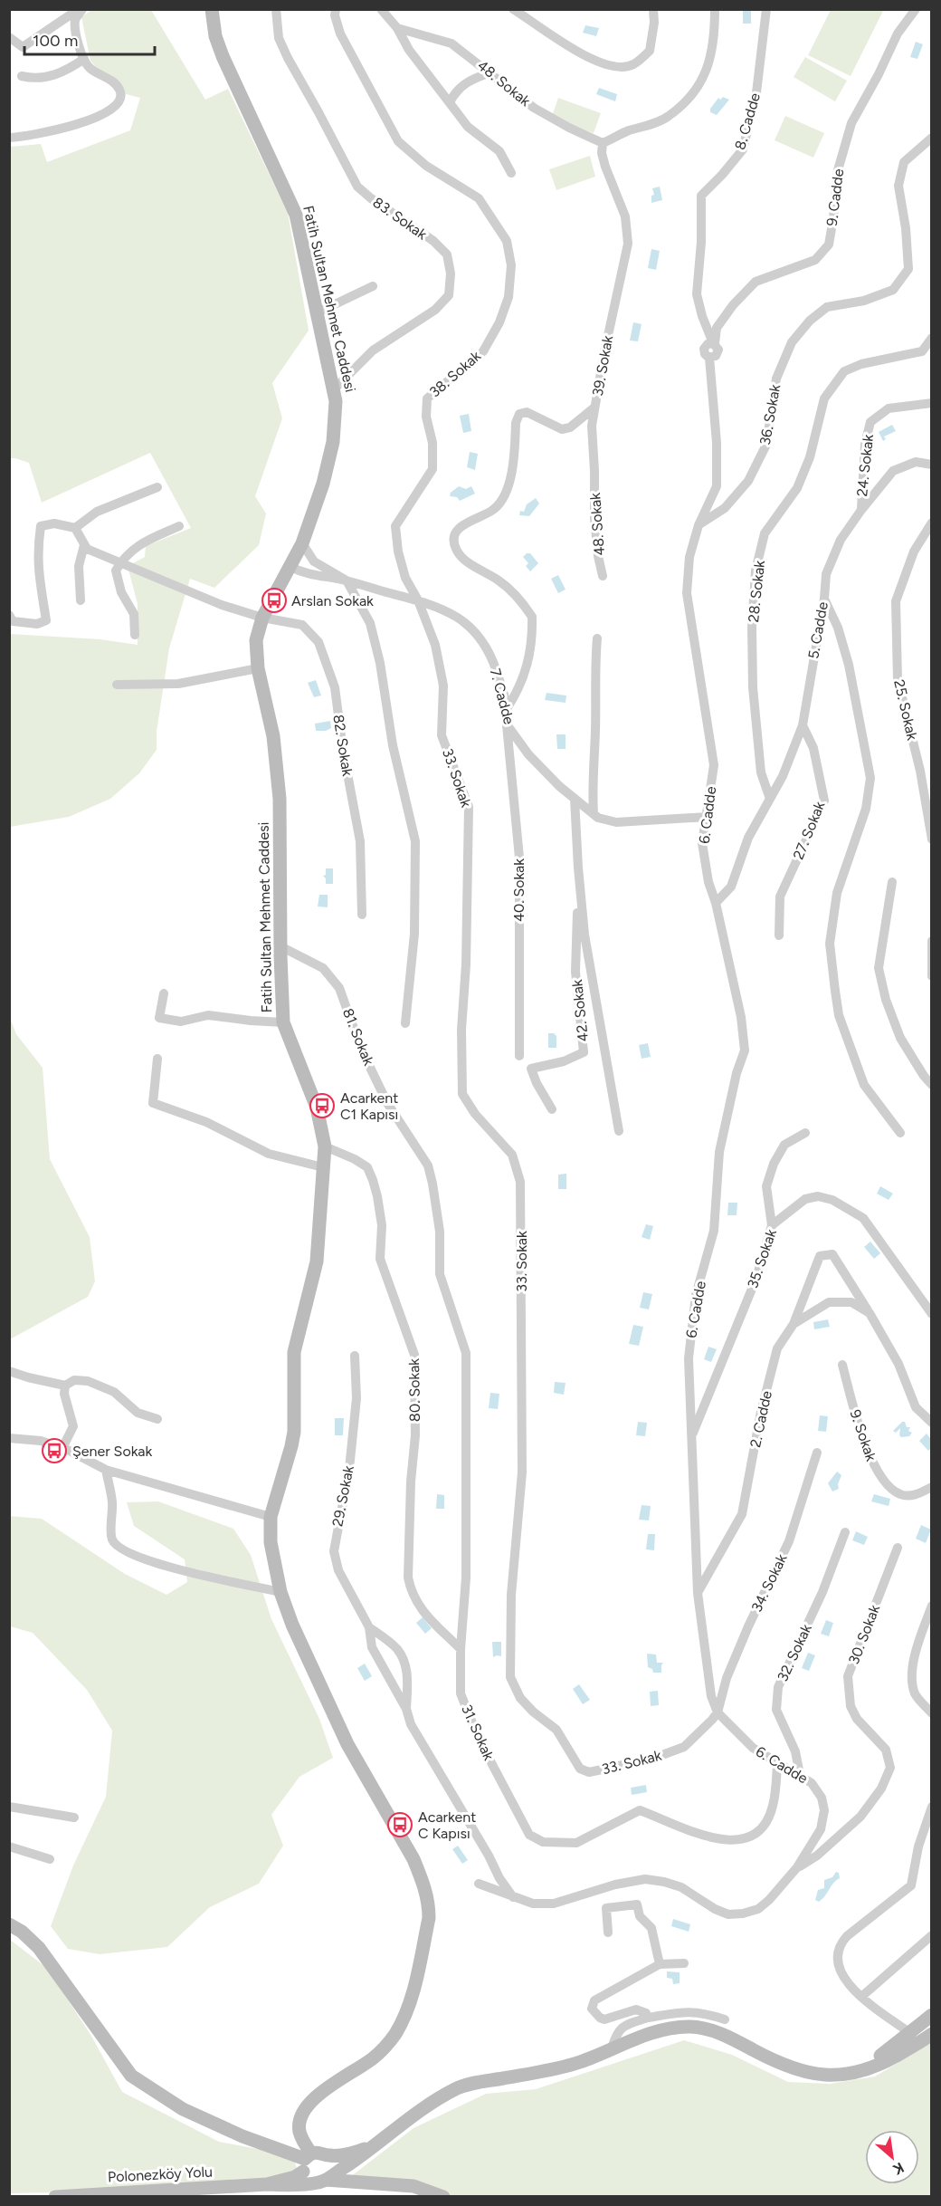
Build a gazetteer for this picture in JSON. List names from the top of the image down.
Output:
{
  "streets": {
    "main road": ["Fatih Sultan Mehmet Caddesi", "Polonezköy Yolu"],
    "street": [
      "48. Sokak",
      "8. Cadde",
      "9. Cadde",
      "83. Sokak",
      "39. Sokak",
      "38. Sokak",
      "36. Sokak",
      "24. Sokak",
      "28. Sokak",
      "5. Cadde",
      "7. Cadde",
      "25. Sokak",
      "82. Sokak",
      "33. Sokak",
      "6. Cadde",
      "27. Sokak",
      "40. Sokak",
      "42. Sokak",
      "81. Sokak",
      "35. Sokak",
      "80. Sokak",
      "2. Cadde",
      "9. Sokak",
      "29. Sokak",
      "34. Sokak",
      "30. Sokak",
      "32. Sokak",
      "31. Sokak"
    ]
  },
  "crossings": [
    ["48. Sokak", "39. Sokak"],
    ["8. Cadde", "9. Cadde"],
    ["8. Cadde", "6. Cadde"],
    ["9. Cadde", "6. Cadde"],
    ["83. Sokak", "Fatih Sultan Mehmet Caddesi"],
    ["Fatih Sultan Mehmet Caddesi", "7. Cadde"],
    ["Fatih Sultan Mehmet Caddesi", "82. Sokak"],
    ["Fatih Sultan Mehmet Caddesi", "81. Sokak"],
    ["Fatih Sultan Mehmet Caddesi", "80. Sokak"],
    ["39. Sokak", "7. Cadde"],
    ["38. Sokak", "7. Cadde"],
    ["38. Sokak", "33. Sokak"],
    ["36. Sokak", "6. Cadde"],
    ["24. Sokak", "5. Cadde"],
    ["28. Sokak", "5. Cadde"],
    ["5. Cadde", "6. Cadde"],
    ["5. Cadde", "27. Sokak"],
    ["7. Cadde", "33. Sokak"],
    ["7. Cadde", "6. Cadde"],
    ["7. Cadde", "40. Sokak"],
    ["7. Cadde", "42. Sokak"],
    ["33. Sokak", "6. Cadde"],
    ["33. Sokak", "34. Sokak"],
    ["6. Cadde", "35. Sokak"],
    ["6. Cadde", "2. Cadde"],
    ["6. Cadde", "29. Sokak"],
    ["6. Cadde", "34. Sokak"],
    ["6. Cadde", "30. Sokak"],
    ["6. Cadde", "32. Sokak"],
    ["6. Cadde", "31. Sokak"],
    ["81. Sokak", "31. Sokak"],
    ["80. Sokak", "31. Sokak"]
  ],
  "places": {
    "bus stop": [
      "Arslan Sokak",
      "Acarkent C1 Kapısı",
      "Şener Sokak",
      "Acarkent C Kapısı"
    ]
  },
  "scale_bar": "100 m",
  "north": "bottom right"
}
